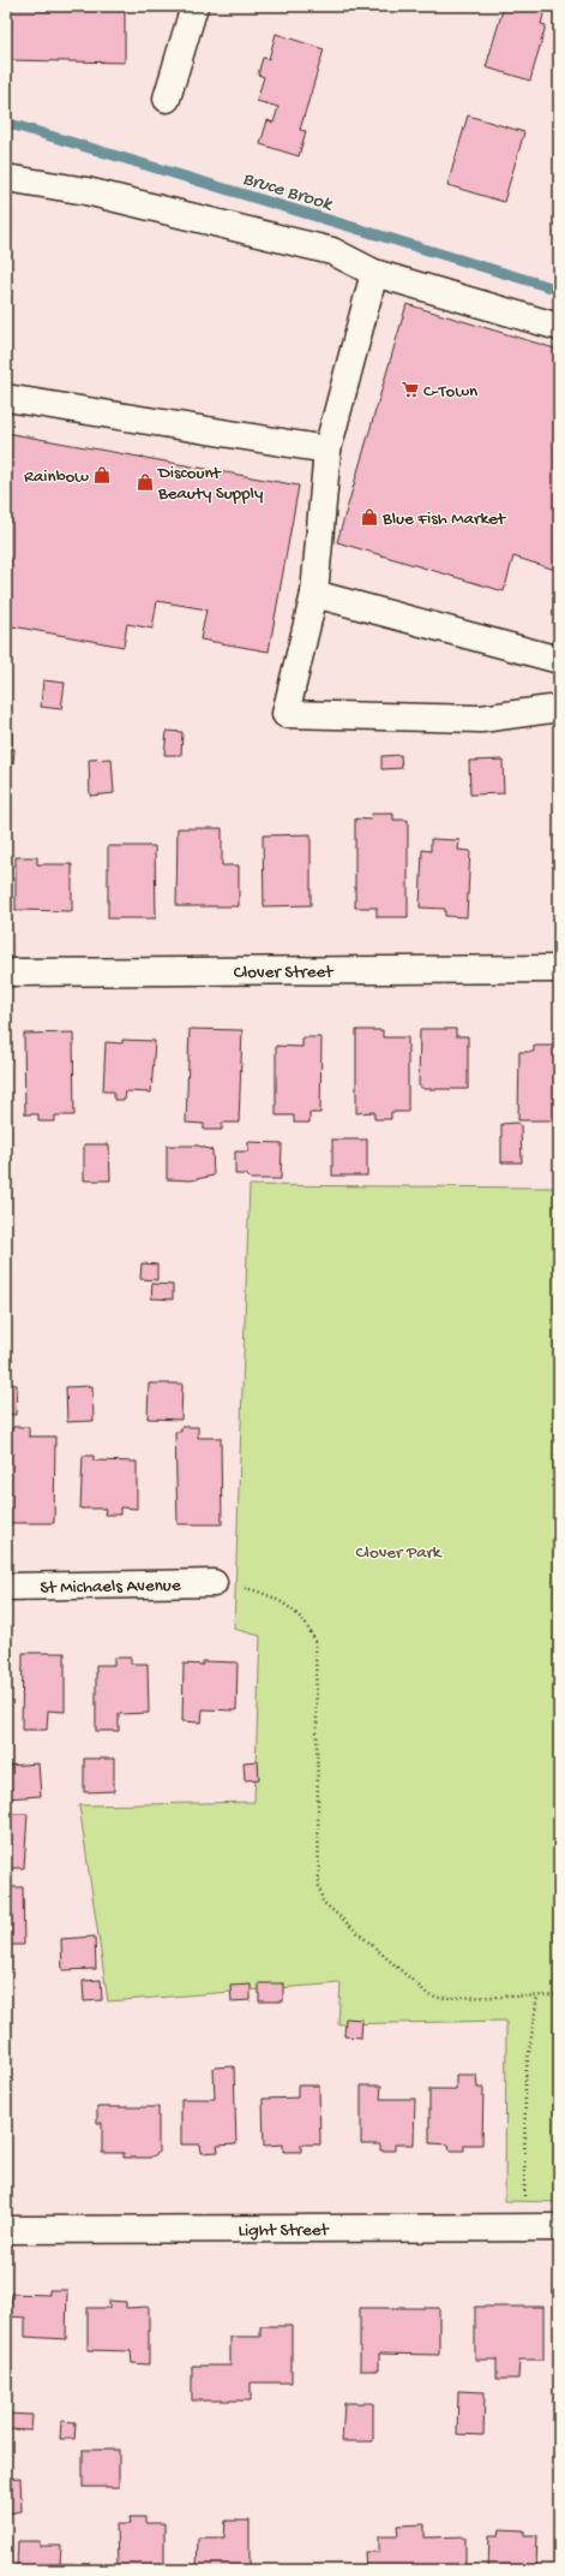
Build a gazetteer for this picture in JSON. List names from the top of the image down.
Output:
{
  "streets": {
    "street": ["Clover Street", "St Michaels Avenue", "Light Street"]
  },
  "water": ["Bruce Brook"],
  "parks": ["Clover Park"],
  "places": {
    "supermarket": ["C-Town"],
    "shop": ["Rainbow", "Discount Beauty Supply", "Blue Fish Market"]
  }
}
